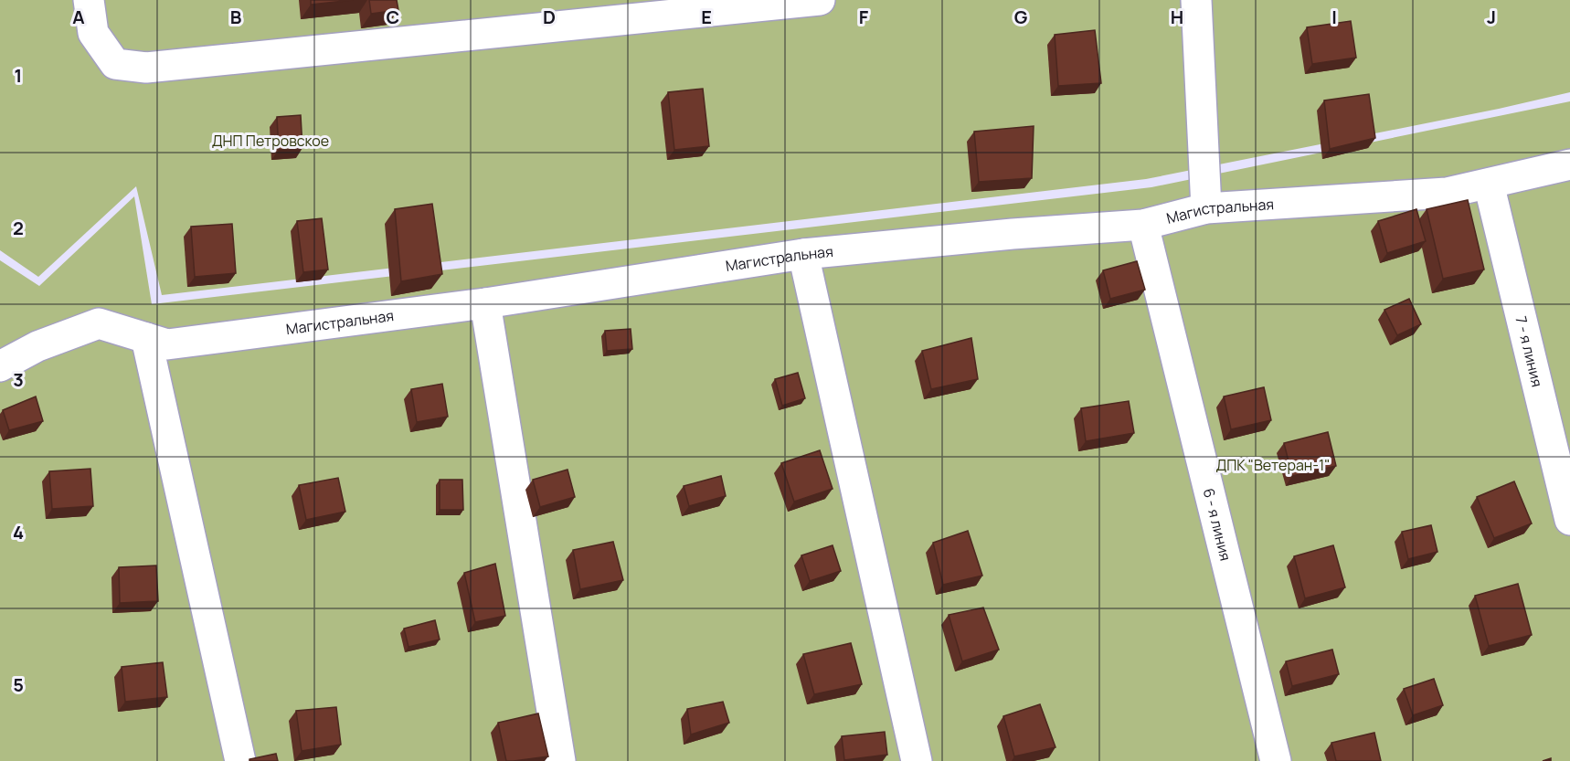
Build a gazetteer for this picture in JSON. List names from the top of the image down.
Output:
{
  "streets": {
    "street": ["Магистральная", "7 - я линия", "6 - я линия"]
  },
  "crossings": [
    ["Магистральная", "7 - я линия"],
    ["Магистральная", "6 - я линия"]
  ],
  "parks": ["ДНП Петровское", "ДПК \"Ветеран-1\""],
  "grid": {
    "columns": [
      "A",
      "B",
      "C",
      "D",
      "E",
      "F",
      "G",
      "H",
      "I",
      "J"
    ],
    "rows": [
      "1",
      "2",
      "3",
      "4",
      "5"
    ]
  }
}
